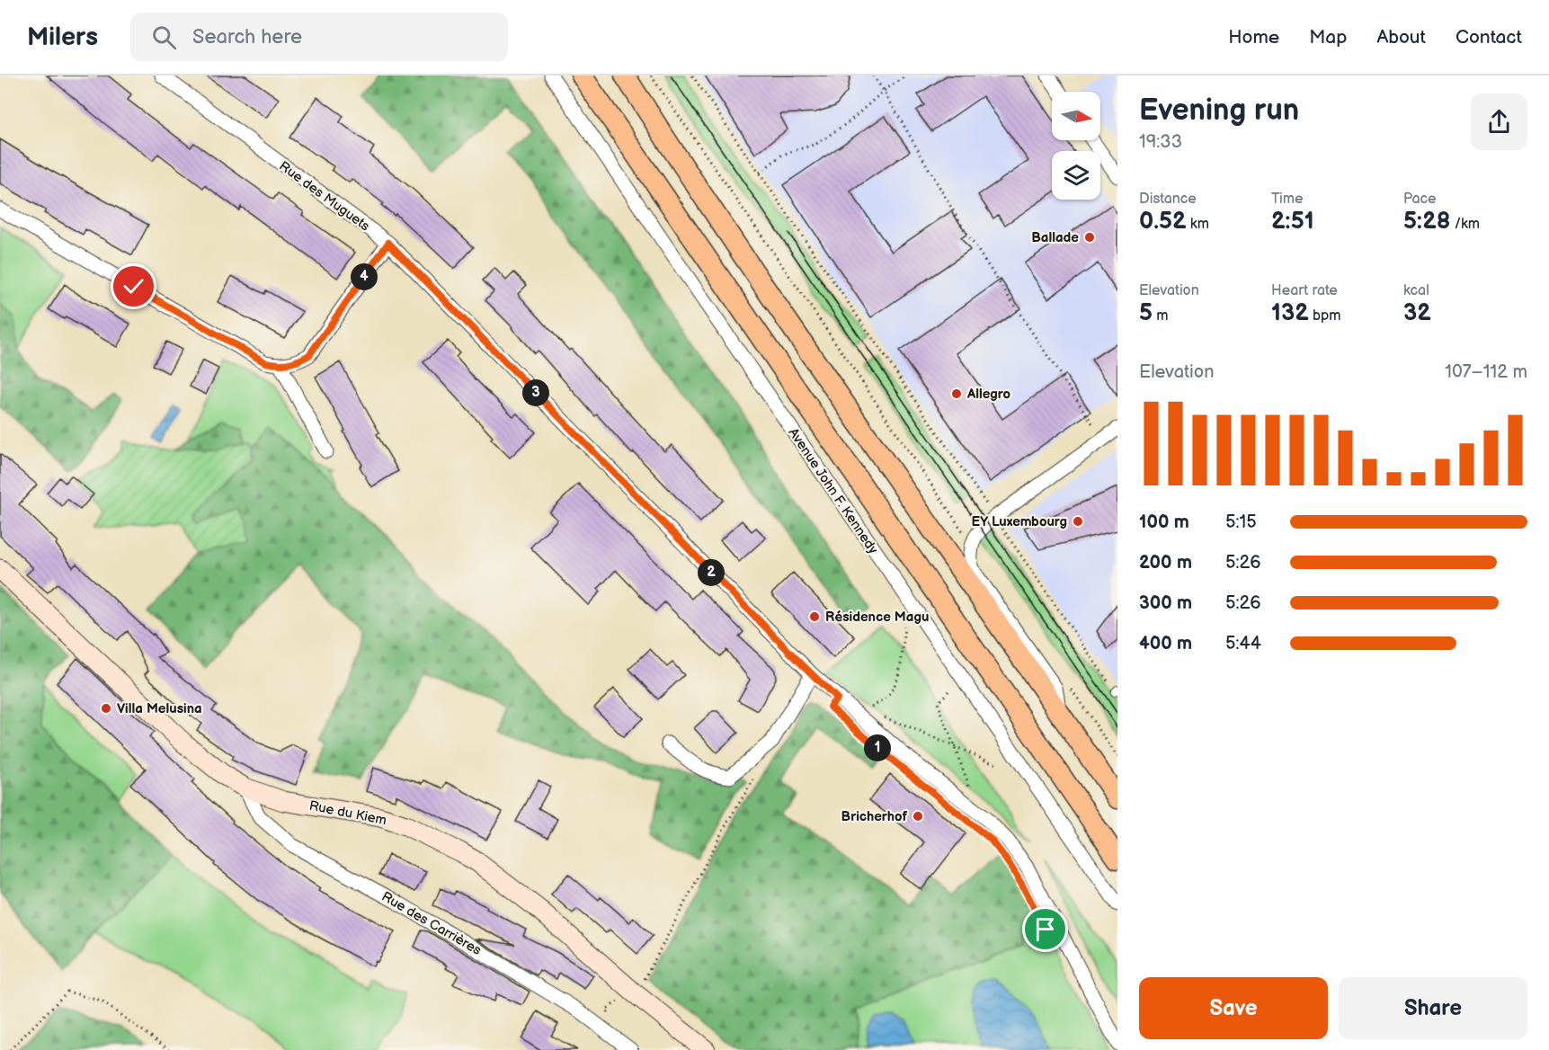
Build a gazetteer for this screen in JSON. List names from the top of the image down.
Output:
{
  "streets": {
    "main road": ["Avenue John F. Kennedy", "Rue du Kiem"],
    "street": ["Rue des Muguets", "Rue des Carrières"]
  },
  "crossings": [
    ["Rue du Kiem", "Rue des Carrières"]
  ],
  "places": [
    "Ballade",
    "Allegro",
    "EY Luxembourg",
    "Résidence Magu",
    "Villa Melusina",
    "Bricherhof"
  ],
  "north": "right",
  "page": {
    "header": "Milers",
    "search": "Search here",
    "nav": [
      "Home",
      "Map",
      "About",
      "Contact"
    ],
    "heading": ["Evening run", "19:33"],
    "stats": [
      ["Distance", "0.52 km"],
      ["Time", "2:51"],
      ["Pace", "5:28 /km"],
      ["Elevation", "5 m"],
      ["Heart rate", "132 bpm"],
      ["kcal", "32"]
    ],
    "pins": [
      "4",
      "3",
      "2",
      "1"
    ],
    "chart": ["Elevation", "107–112 m"],
    "list": [
      {
        "name": "100 m",
        "note": "5:15"
      },
      {
        "name": "200 m",
        "note": "5:26"
      },
      {
        "name": "300 m",
        "note": "5:26"
      },
      {
        "name": "400 m",
        "note": "5:44"
      }
    ],
    "buttons": ["Save", "Share"]
  }
}
